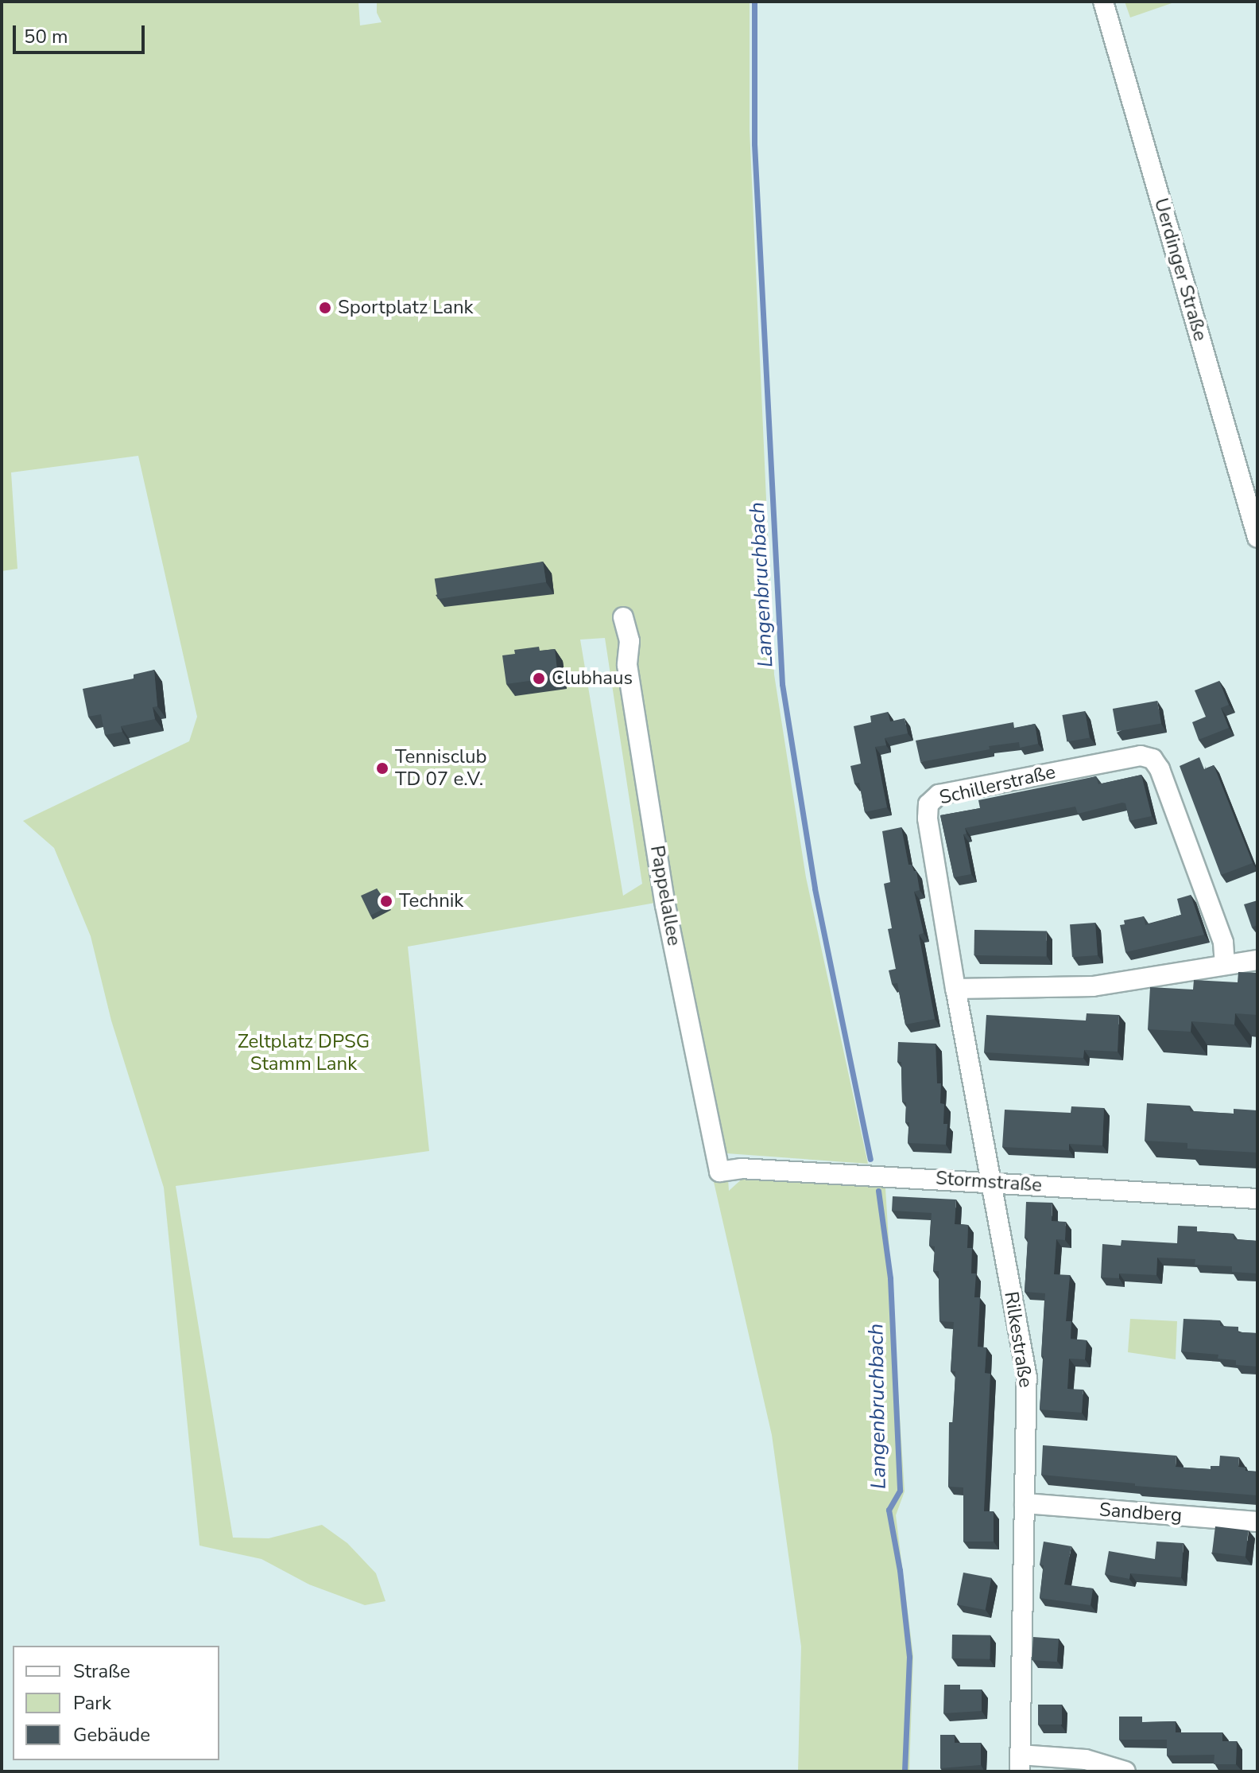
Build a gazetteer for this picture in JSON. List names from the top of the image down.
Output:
{
  "streets": {
    "street": [
      "Uerdinger Straße",
      "Schillerstraße",
      "Pappelallee",
      "Stormstraße",
      "Rilkestraße",
      "Sandberg"
    ]
  },
  "crossings": [
    ["Schillerstraße", "Rilkestraße"],
    ["Pappelallee", "Stormstraße"],
    ["Stormstraße", "Rilkestraße"],
    ["Rilkestraße", "Sandberg"]
  ],
  "water": ["Langenbruchbach"],
  "parks": ["Zeltplatz DPSG Stamm Lank"],
  "places": [
    "Sportplatz Lank",
    "Clubhaus",
    "Tennisclub TD 07 e.V.",
    "Technik"
  ],
  "legend": ["Straße", "Park", "Gebäude"],
  "scale_bar": "50 m"
}
